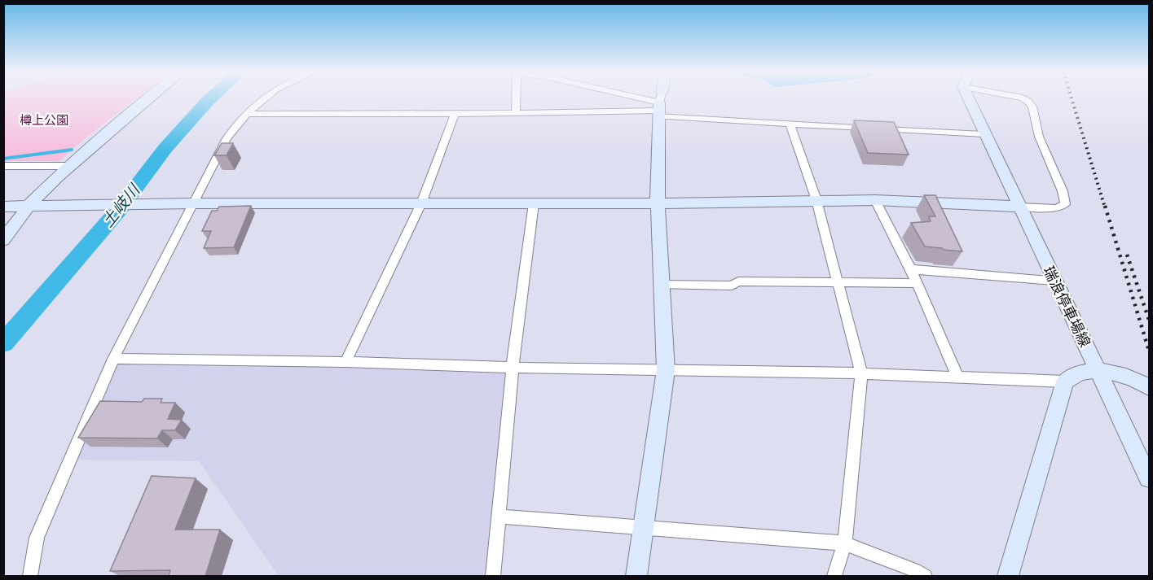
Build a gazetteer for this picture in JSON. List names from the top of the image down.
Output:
{
  "streets": {
    "street": ["瑞浪停車場線"]
  },
  "water": ["土岐川"],
  "parks": ["樽上公園"]
}
